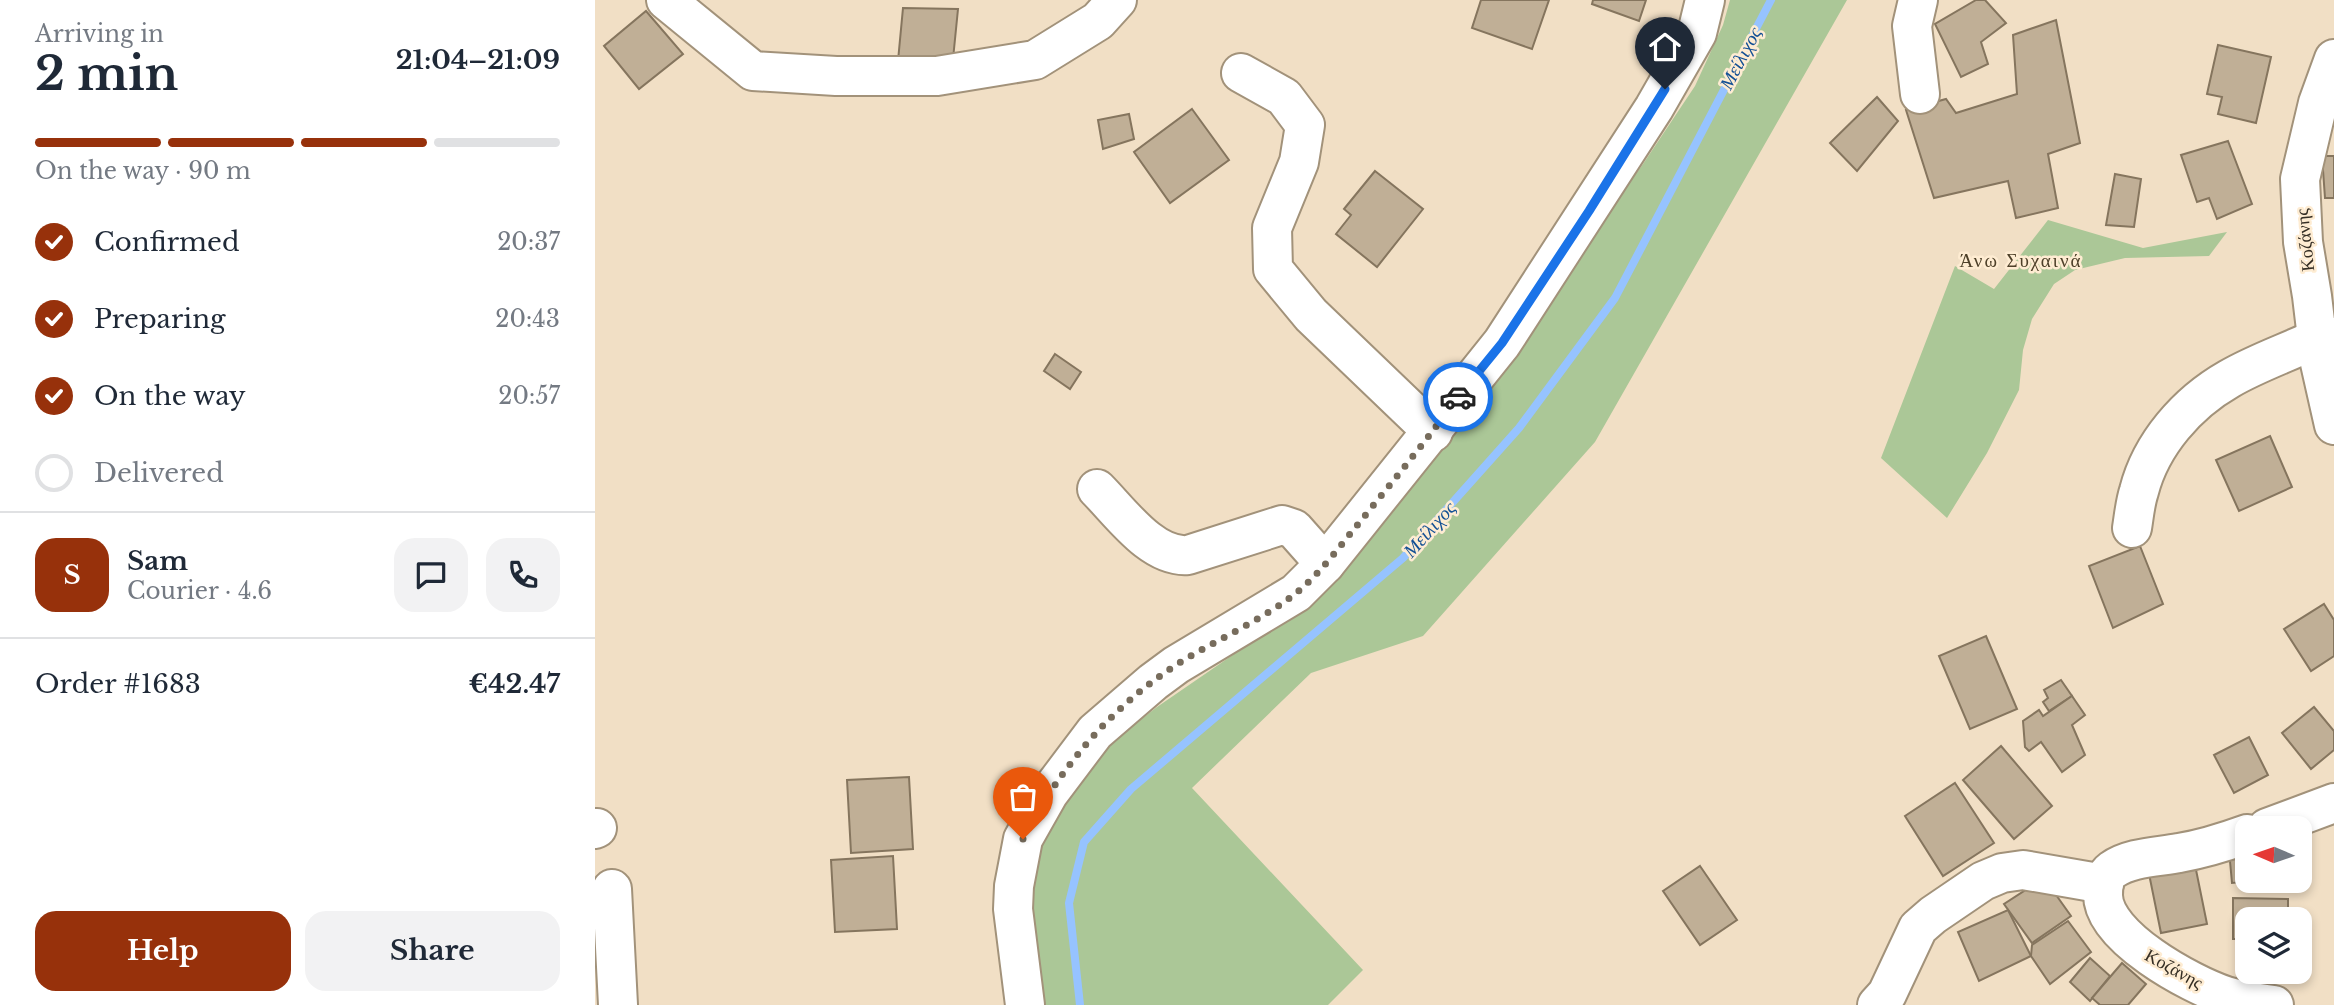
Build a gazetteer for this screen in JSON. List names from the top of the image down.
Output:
{
  "streets": {
    "street": ["Κοζάνης"]
  },
  "districts": ["Άνω Συχαινά"],
  "water": ["Μείλιχος"],
  "north": "left",
  "page": {
    "heading": ["2 min", "Arriving in", "21:04–21:09"],
    "panel": [
      "Sam",
      "Courier · 4.6",
      "Order #1683",
      "€42.47"
    ],
    "bar": "On the way · 90 m",
    "list": [
      ["Confirmed", "20:37"],
      ["Preparing", "20:43"],
      ["On the way", "20:57"],
      "Delivered"
    ],
    "round": "S",
    "buttons": ["Help", "Share"]
  }
}
